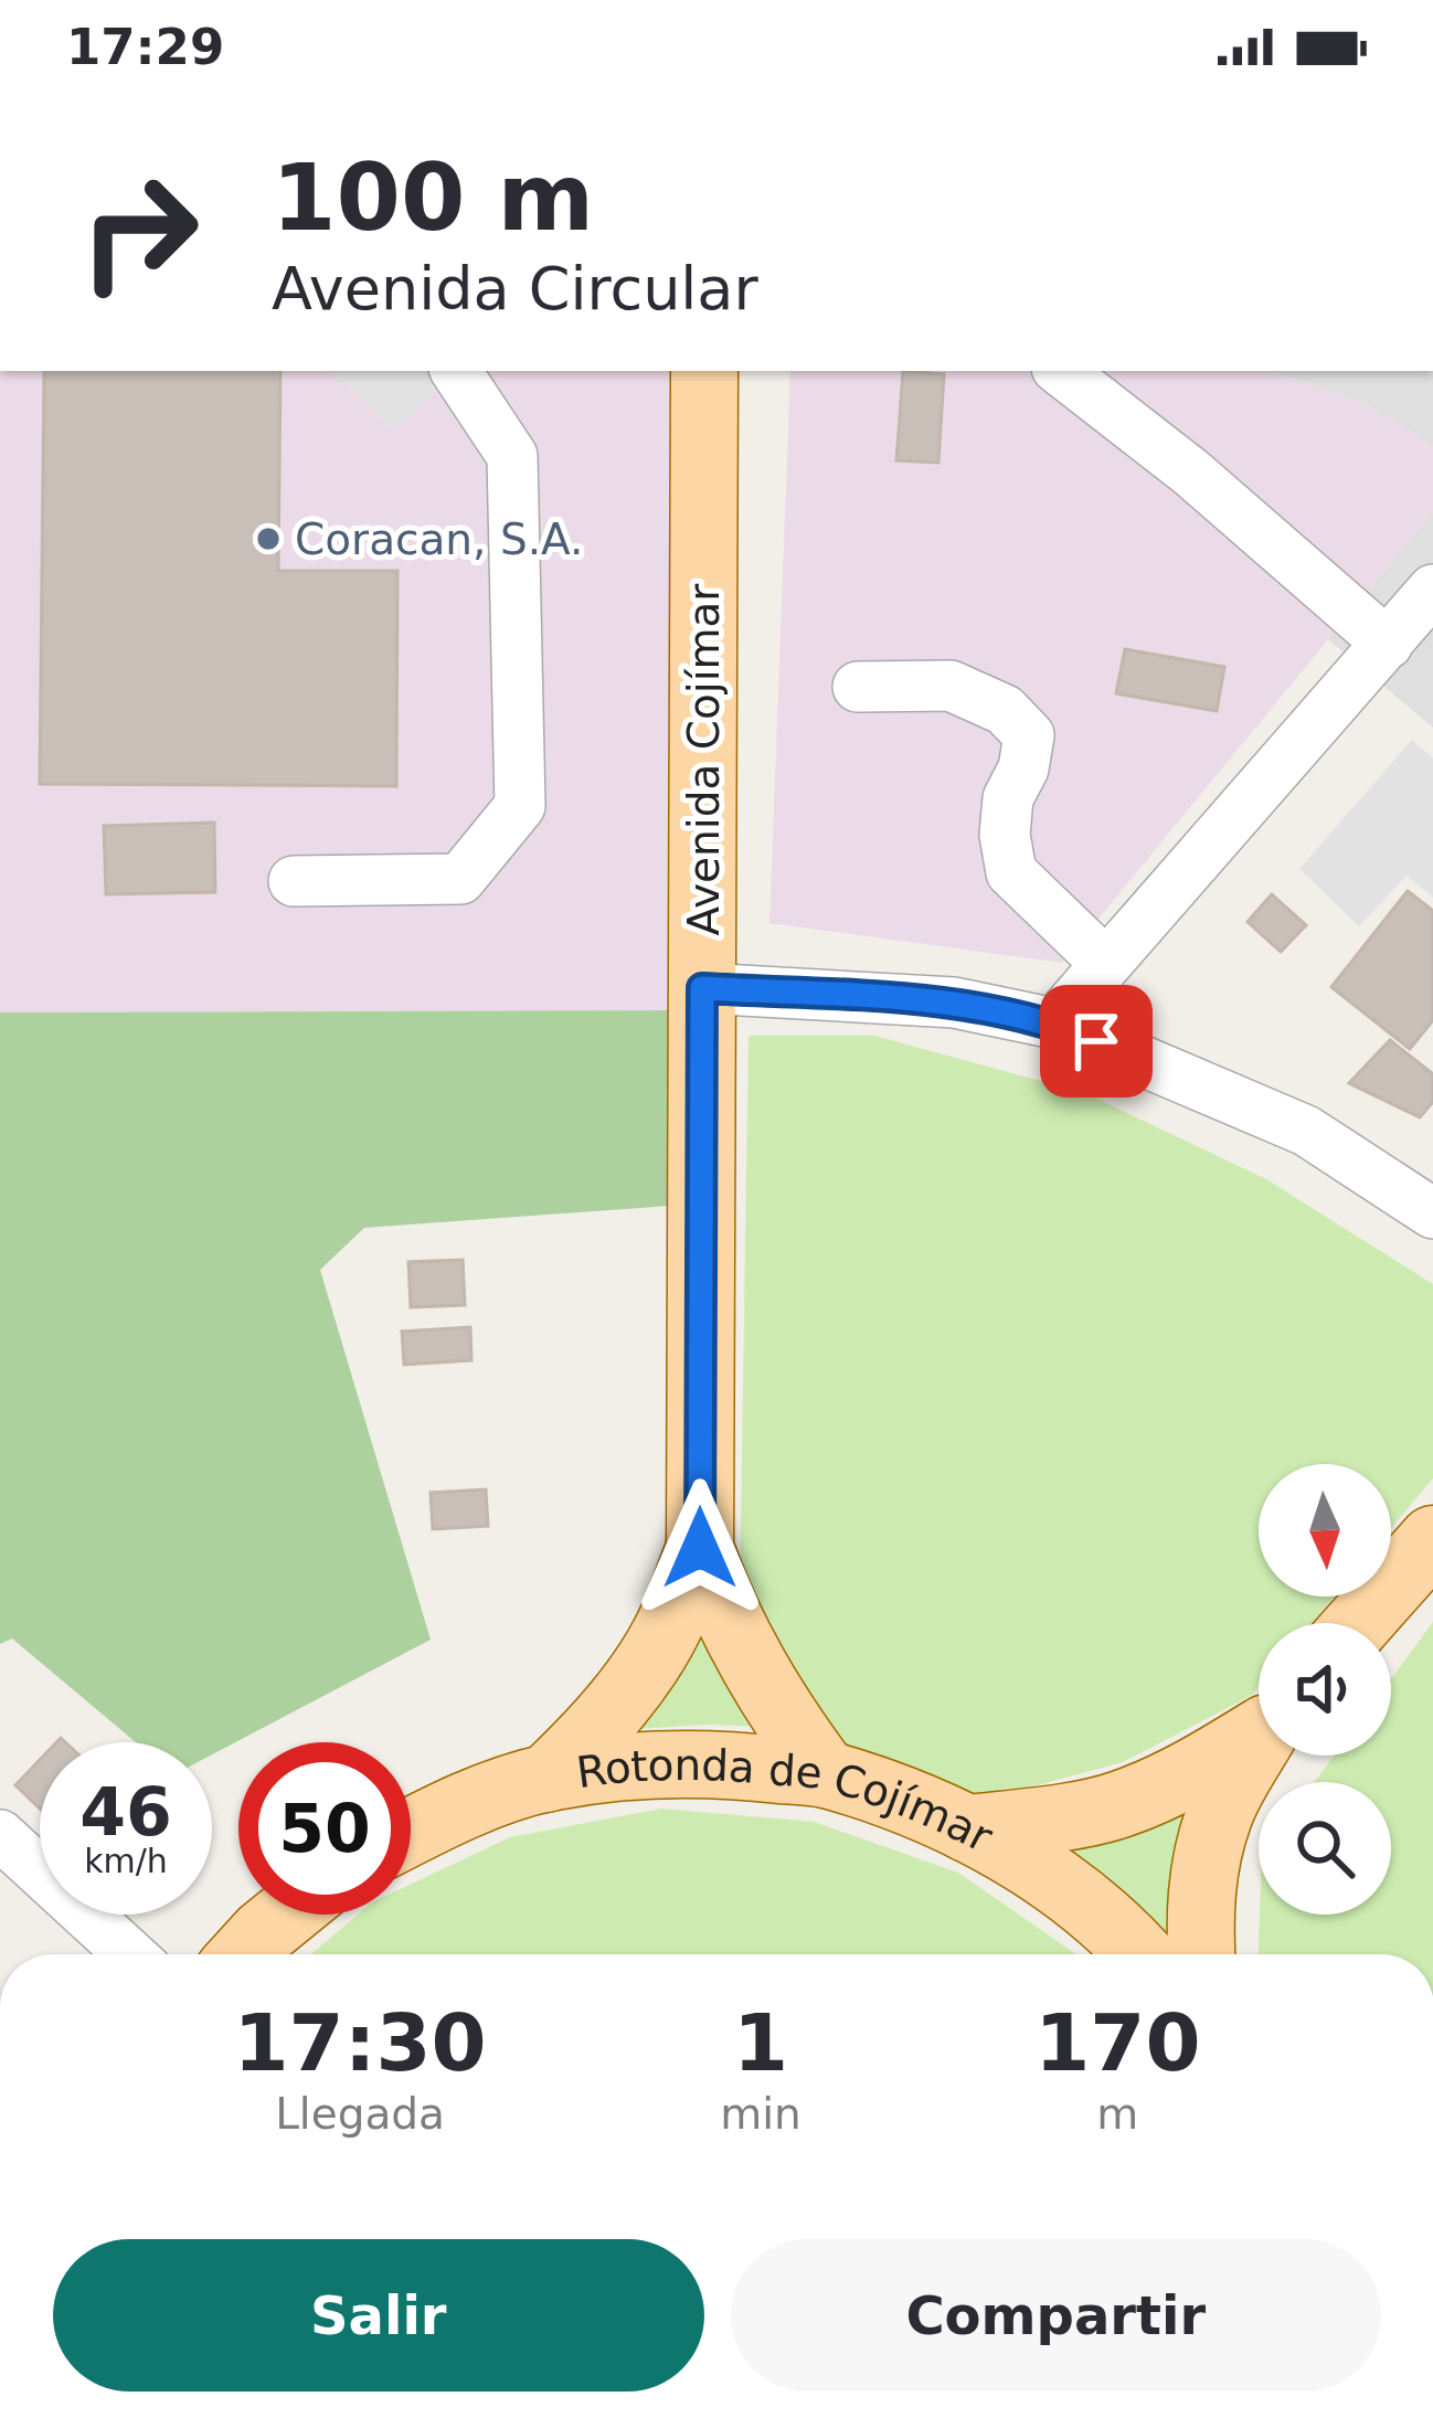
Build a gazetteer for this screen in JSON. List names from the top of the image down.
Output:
{
  "streets": {
    "main road": ["Avenida Cojímar", "Rotonda de Cojímar"]
  },
  "crossings": [
    ["Avenida Cojímar", "Rotonda de Cojímar"]
  ],
  "places": ["Coracan, S.A."],
  "north": "bottom",
  "page": {
    "status": "17:29",
    "turn": ["100 m", "Avenida Circular"],
    "speed": "46 km/h",
    "limit": "50",
    "eta": [
      "17:30",
      "Llegada",
      "1",
      "min",
      "170",
      "m"
    ],
    "buttons": ["Salir", "Compartir"]
  }
}
